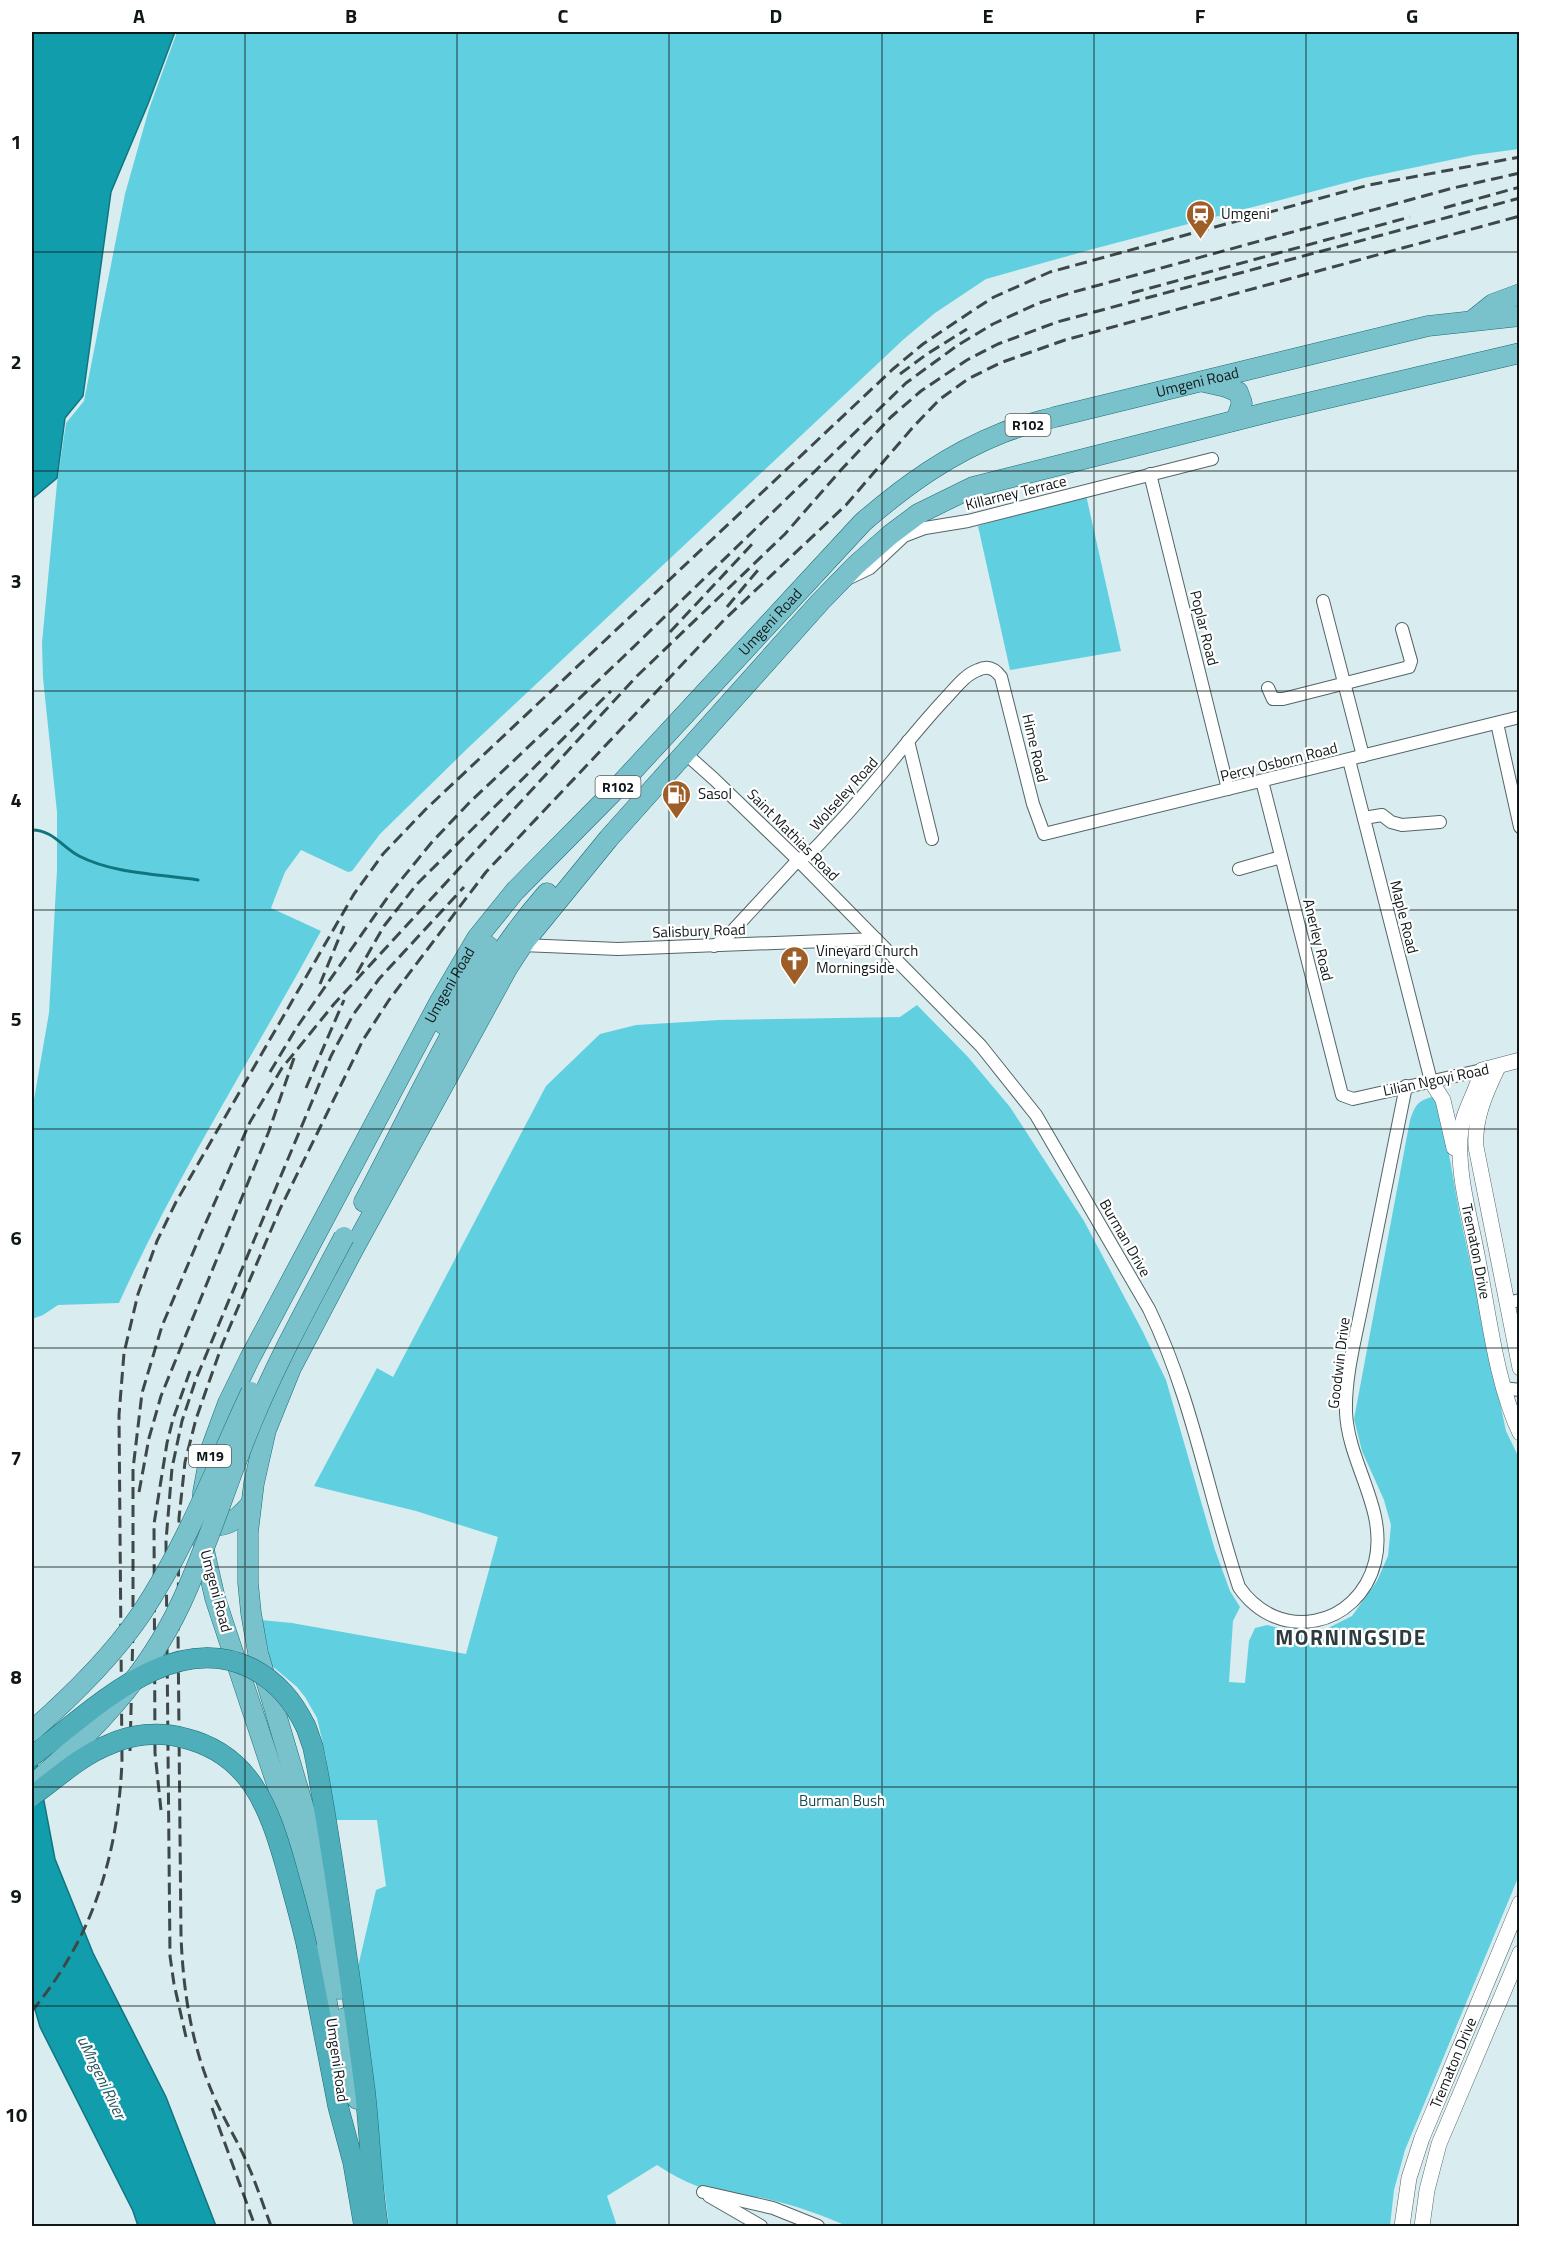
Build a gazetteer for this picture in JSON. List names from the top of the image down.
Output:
{
  "streets": {
    "highway": ["Umgeni Road", "M19"],
    "main road": ["R102"],
    "street": [
      "Killarney Terrace",
      "Poplar Road",
      "Hime Road",
      "Percy Osborn Road",
      "Wolseley Road",
      "Saint Mathias Road",
      "Maple Road",
      "Salisbury Road",
      "Anerley Road",
      "Lilian Ngoyi Road",
      "Burman Drive",
      "Trematon Drive",
      "Goodwin Drive"
    ]
  },
  "crossings": [
    ["Umgeni Road", "Killarney Terrace"],
    ["Umgeni Road", "Saint Mathias Road"],
    ["Umgeni Road", "Salisbury Road"],
    ["Killarney Terrace", "Poplar Road"],
    ["Poplar Road", "Percy Osborn Road"],
    ["Hime Road", "Percy Osborn Road"],
    ["Hime Road", "Wolseley Road"],
    ["Percy Osborn Road", "Maple Road"],
    ["Percy Osborn Road", "Anerley Road"],
    ["Wolseley Road", "Saint Mathias Road"],
    ["Wolseley Road", "Salisbury Road"],
    ["Saint Mathias Road", "Salisbury Road"],
    ["Saint Mathias Road", "Burman Drive"],
    ["Maple Road", "Lilian Ngoyi Road"],
    ["Salisbury Road", "Burman Drive"],
    ["Anerley Road", "Lilian Ngoyi Road"],
    ["Lilian Ngoyi Road", "Trematon Drive"],
    ["Lilian Ngoyi Road", "Goodwin Drive"],
    ["Burman Drive", "Goodwin Drive"]
  ],
  "districts": ["MORNINGSIDE"],
  "water": ["uMngeni River"],
  "parks": ["Burman Bush"],
  "places": {
    "station": ["Umgeni"],
    "fuel station": ["Sasol"],
    "church": ["Vineyard Church Morningside"]
  },
  "grid": {
    "columns": [
      "A",
      "B",
      "C",
      "D",
      "E",
      "F",
      "G"
    ],
    "rows": [
      "1",
      "2",
      "3",
      "4",
      "5",
      "6",
      "7",
      "8",
      "9",
      "10"
    ]
  }
}
